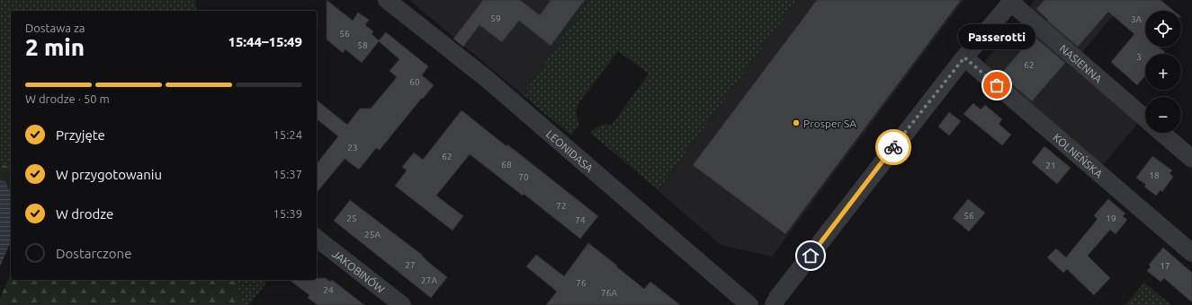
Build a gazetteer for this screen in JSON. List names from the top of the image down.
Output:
{
  "streets": {
    "street": [
      "NASIENNA",
      "LEONIDASA",
      "KOLNEŃSKA",
      "JAKOBINÓW"
    ]
  },
  "places": ["Passerotti", "Prosper SA"],
  "house_numbers": [
    "59",
    "3A",
    "56",
    "58",
    "3",
    "62",
    "60",
    "23",
    "62",
    "68",
    "21",
    "18",
    "70",
    "72",
    "56",
    "25",
    "19",
    "74",
    "25A",
    "27",
    "17",
    "27A",
    "76",
    "24",
    "76A"
  ],
  "page": {
    "map_buttons": ["+", "−"],
    "heading": ["2 min", "Dostawa za", "15:44–15:49"],
    "bubble": "Passerotti",
    "bar": "W drodze · 50 m",
    "list": [
      ["Przyjęte", "15:24"],
      ["W przygotowaniu", "15:37"],
      ["W drodze", "15:39"],
      "Dostarczone"
    ]
  }
}
